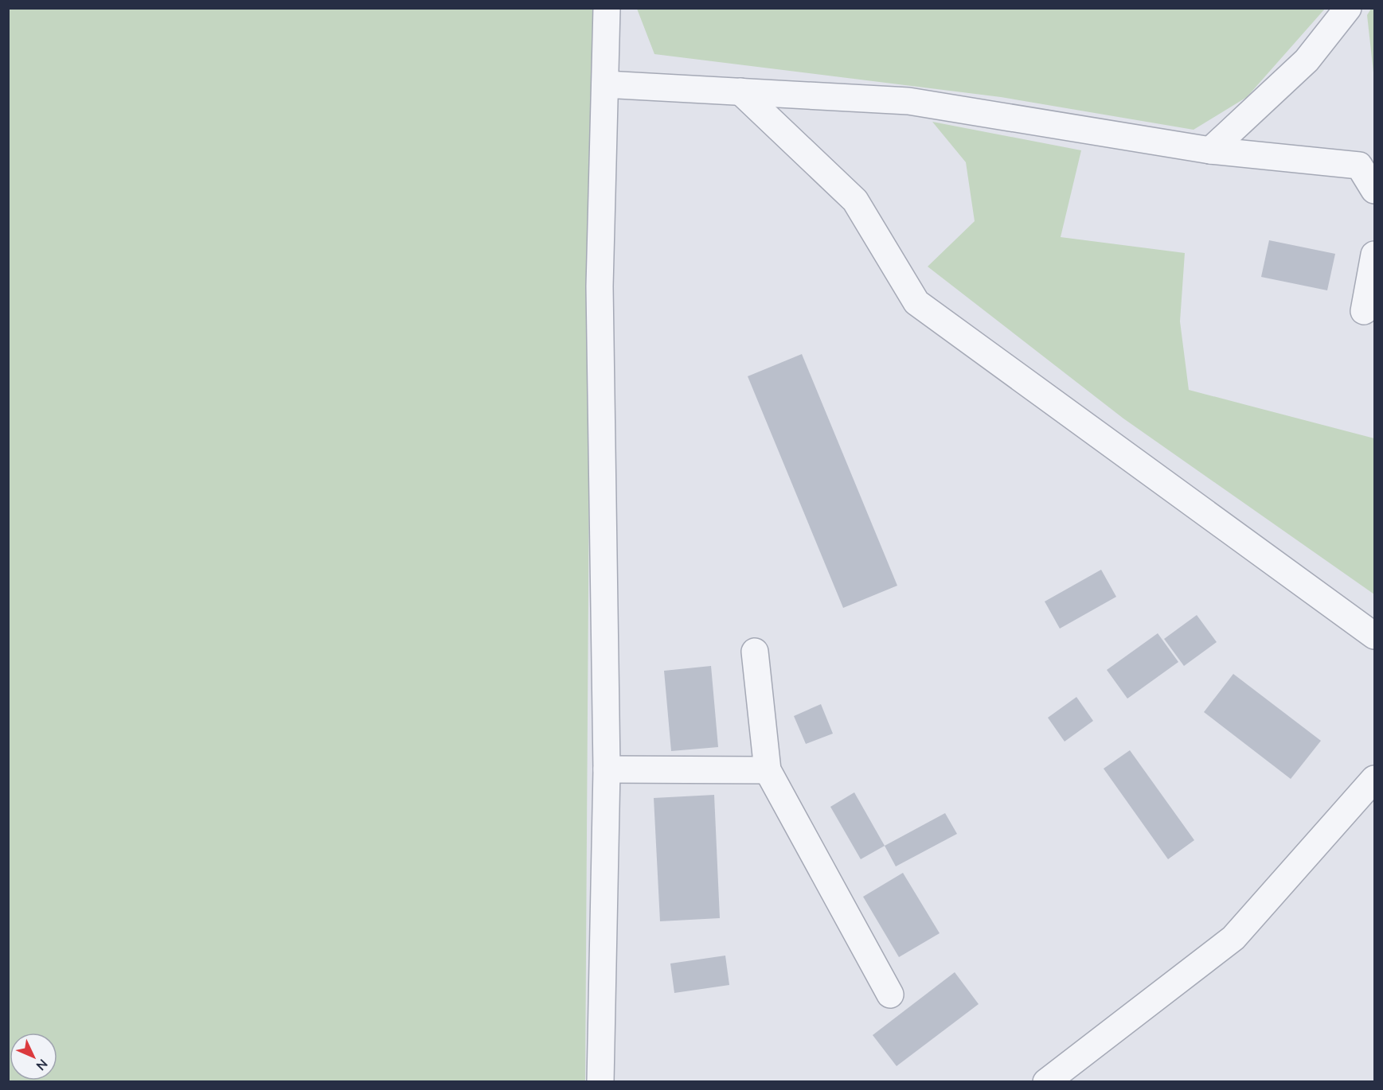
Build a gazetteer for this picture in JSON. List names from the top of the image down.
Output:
{
  "north": "bottom right"
}
